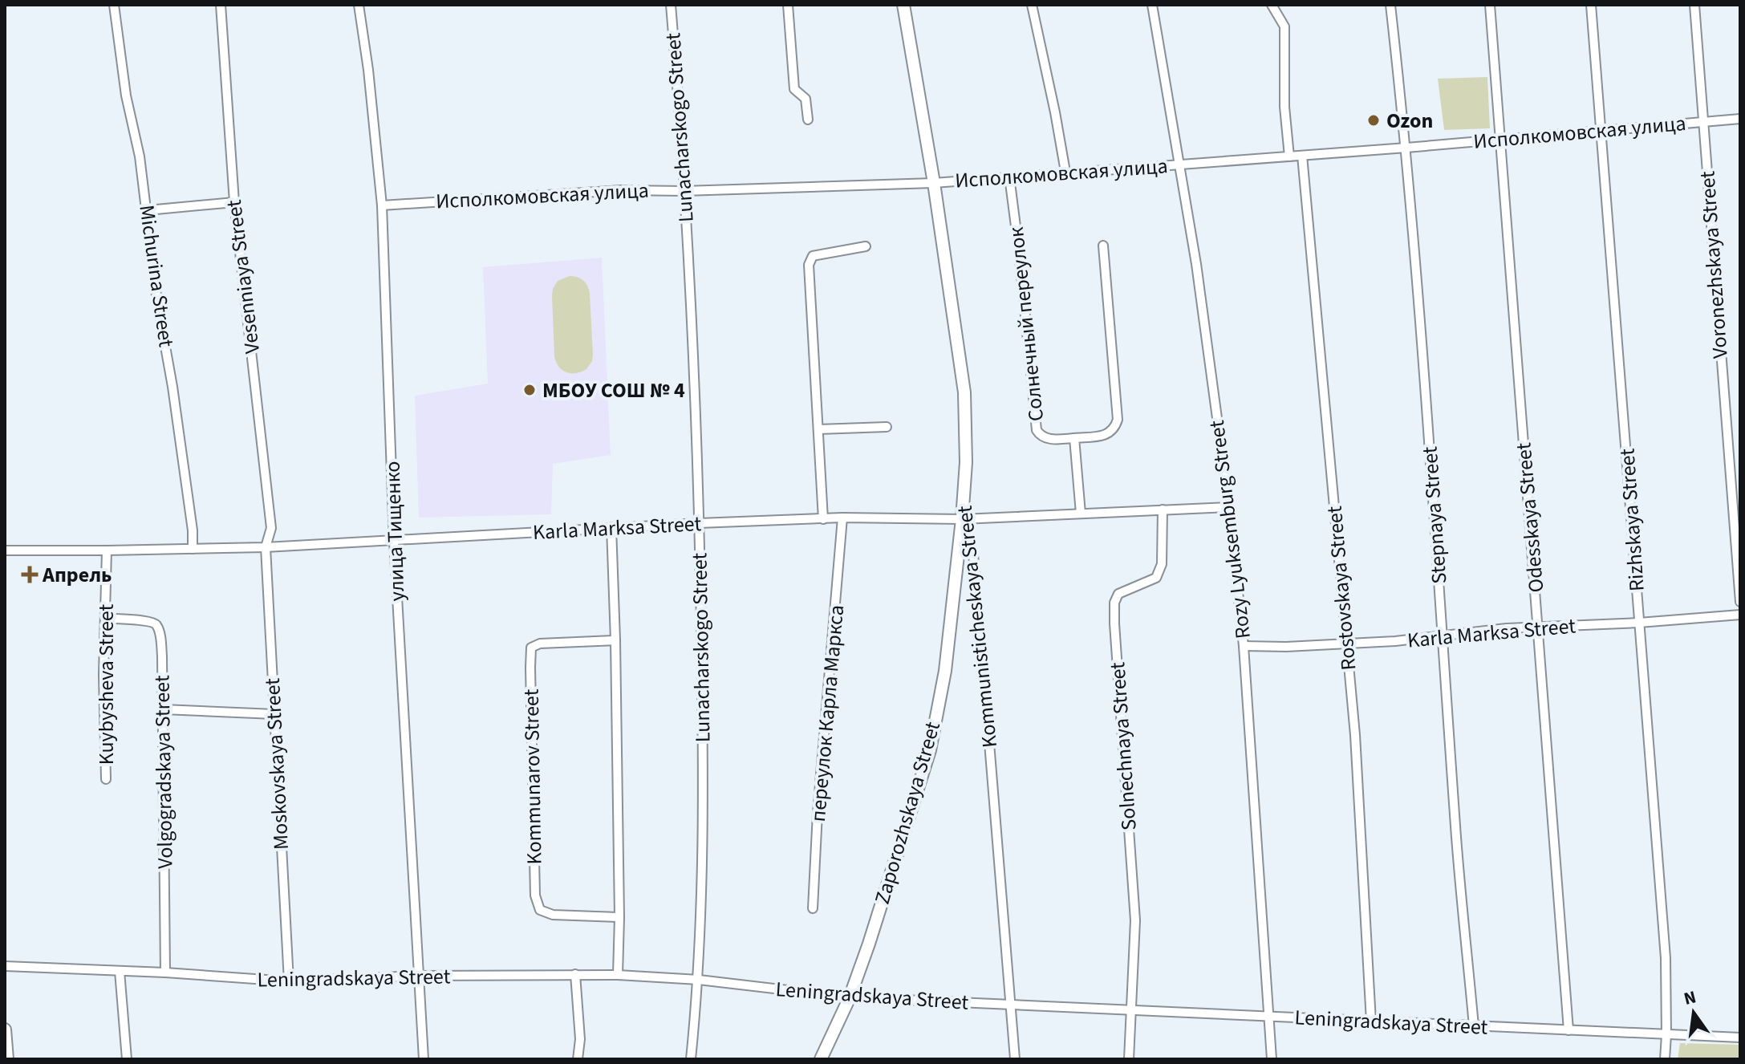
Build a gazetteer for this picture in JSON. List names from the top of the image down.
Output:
{
  "streets": {
    "main road": ["Kommunisticheskaya Street", "Zaporozhskaya Street"],
    "street": [
      "Lunacharskogo Street",
      "Исполкомовская улица",
      "Voronezhskaya Street",
      "Michurina Street",
      "Vesenniaya Street",
      "Солнечный переулок",
      "Stepnaya Street",
      "Odesskaya Street",
      "Rizhskaya Street",
      "Karla Marksa Street",
      "Rozy Lyuksemburg Street",
      "улица Тищенко",
      "Rostovskaya Street",
      "Kuybysheva Street",
      "переулок Карла Маркса",
      "Solnechnaya Street",
      "Moskovskaya Street",
      "Volgogradskaya Street",
      "Kommunarov Street",
      "Leningradskaya Street"
    ]
  },
  "crossings": [
    ["Lunacharskogo Street", "Исполкомовская улица"],
    ["Lunacharskogo Street", "Karla Marksa Street"],
    ["Lunacharskogo Street", "Leningradskaya Street"],
    ["Исполкомовская улица", "Voronezhskaya Street"],
    ["Исполкомовская улица", "Солнечный переулок"],
    ["Исполкомовская улица", "Stepnaya Street"],
    ["Исполкомовская улица", "Odesskaya Street"],
    ["Исполкомовская улица", "Rizhskaya Street"],
    ["Исполкомовская улица", "Rozy Lyuksemburg Street"],
    ["Исполкомовская улица", "улица Тищенко"],
    ["Исполкомовская улица", "Rostovskaya Street"],
    ["Исполкомовская улица", "Kommunisticheskaya Street"],
    ["Michurina Street", "Karla Marksa Street"],
    ["Vesenniaya Street", "Karla Marksa Street"],
    ["Vesenniaya Street", "Moskovskaya Street"],
    ["Stepnaya Street", "Karla Marksa Street"],
    ["Stepnaya Street", "Leningradskaya Street"],
    ["Odesskaya Street", "Karla Marksa Street"],
    ["Odesskaya Street", "Leningradskaya Street"],
    ["Rizhskaya Street", "Karla Marksa Street"],
    ["Rizhskaya Street", "Leningradskaya Street"],
    ["Karla Marksa Street", "Rozy Lyuksemburg Street"],
    ["Karla Marksa Street", "улица Тищенко"],
    ["Karla Marksa Street", "Rostovskaya Street"],
    ["Karla Marksa Street", "Kommunisticheskaya Street"],
    ["Karla Marksa Street", "Kuybysheva Street"],
    ["Karla Marksa Street", "переулок Карла Маркса"],
    ["Karla Marksa Street", "Solnechnaya Street"],
    ["Karla Marksa Street", "Moskovskaya Street"],
    ["Karla Marksa Street", "Zaporozhskaya Street"],
    ["Rozy Lyuksemburg Street", "Leningradskaya Street"],
    ["улица Тищенко", "Leningradskaya Street"],
    ["Rostovskaya Street", "Leningradskaya Street"],
    ["Kommunisticheskaya Street", "Zaporozhskaya Street"],
    ["Kommunisticheskaya Street", "Leningradskaya Street"],
    ["Kuybysheva Street", "Volgogradskaya Street"],
    ["Solnechnaya Street", "Leningradskaya Street"],
    ["Moskovskaya Street", "Leningradskaya Street"],
    ["Volgogradskaya Street", "Leningradskaya Street"],
    ["Zaporozhskaya Street", "Leningradskaya Street"]
  ],
  "places": {
    "other": ["Ozon", "МБОУ СОШ № 4"],
    "health": ["Апрель"]
  },
  "north": "top"
}
